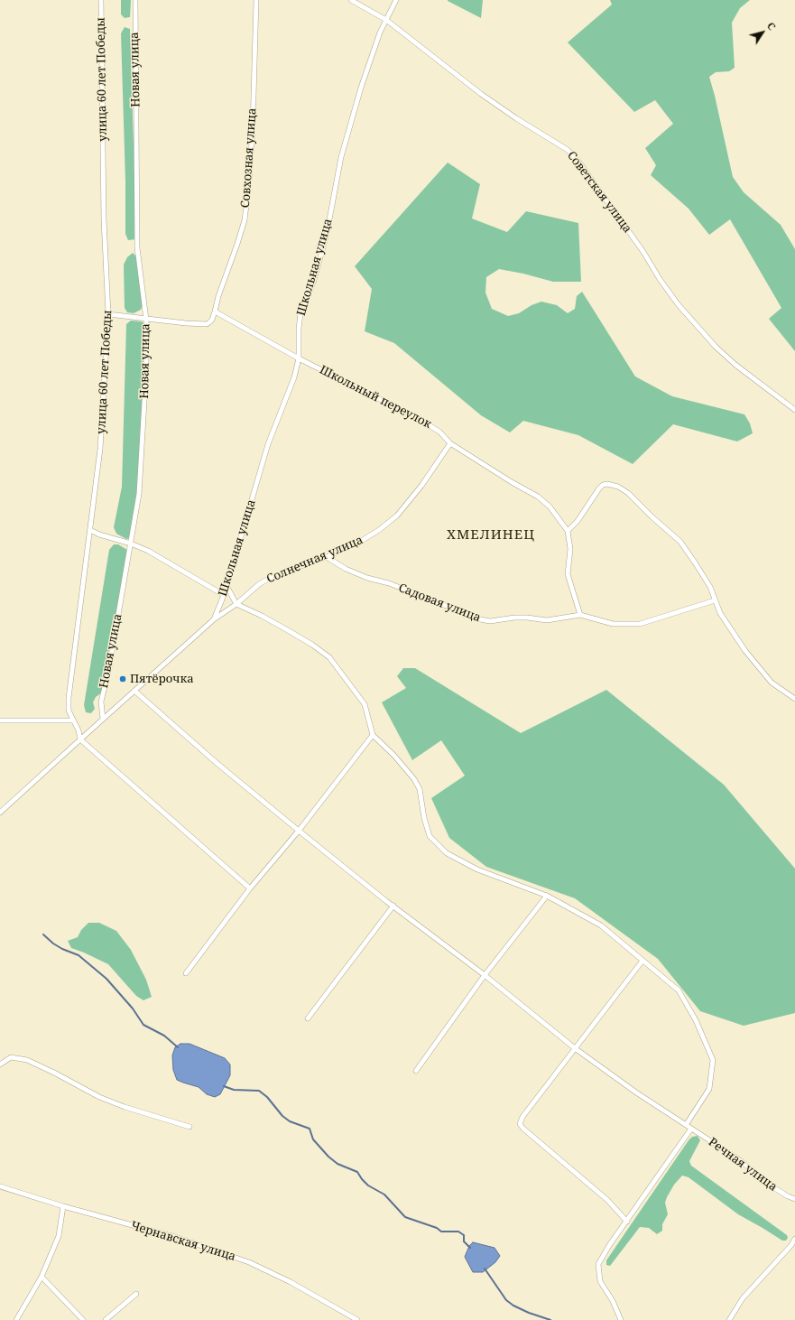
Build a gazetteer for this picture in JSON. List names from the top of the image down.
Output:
{
  "streets": {
    "street": [
      "Новая улица",
      "улица 60 лет Победы",
      "Совхозная улица",
      "Советская улица",
      "Школьная улица",
      "Школьный переулок",
      "Солнечная улица",
      "Садовая улица",
      "Речная улица",
      "Чернавская улица"
    ]
  },
  "crossings": [
    ["Новая улица", "Солнечная улица"],
    ["улица 60 лет Победы", "Солнечная улица"],
    ["Совхозная улица", "Школьный переулок"],
    ["Советская улица", "Школьная улица"],
    ["Школьная улица", "Школьный переулок"],
    ["Школьная улица", "Солнечная улица"],
    ["Школьный переулок", "Солнечная улица"],
    ["Школьный переулок", "Садовая улица"],
    ["Солнечная улица", "Садовая улица"],
    ["Солнечная улица", "Речная улица"]
  ],
  "districts": ["ХМЕЛИНЕЦ"],
  "places": ["Пятёрочка"],
  "north": "top right"
}
